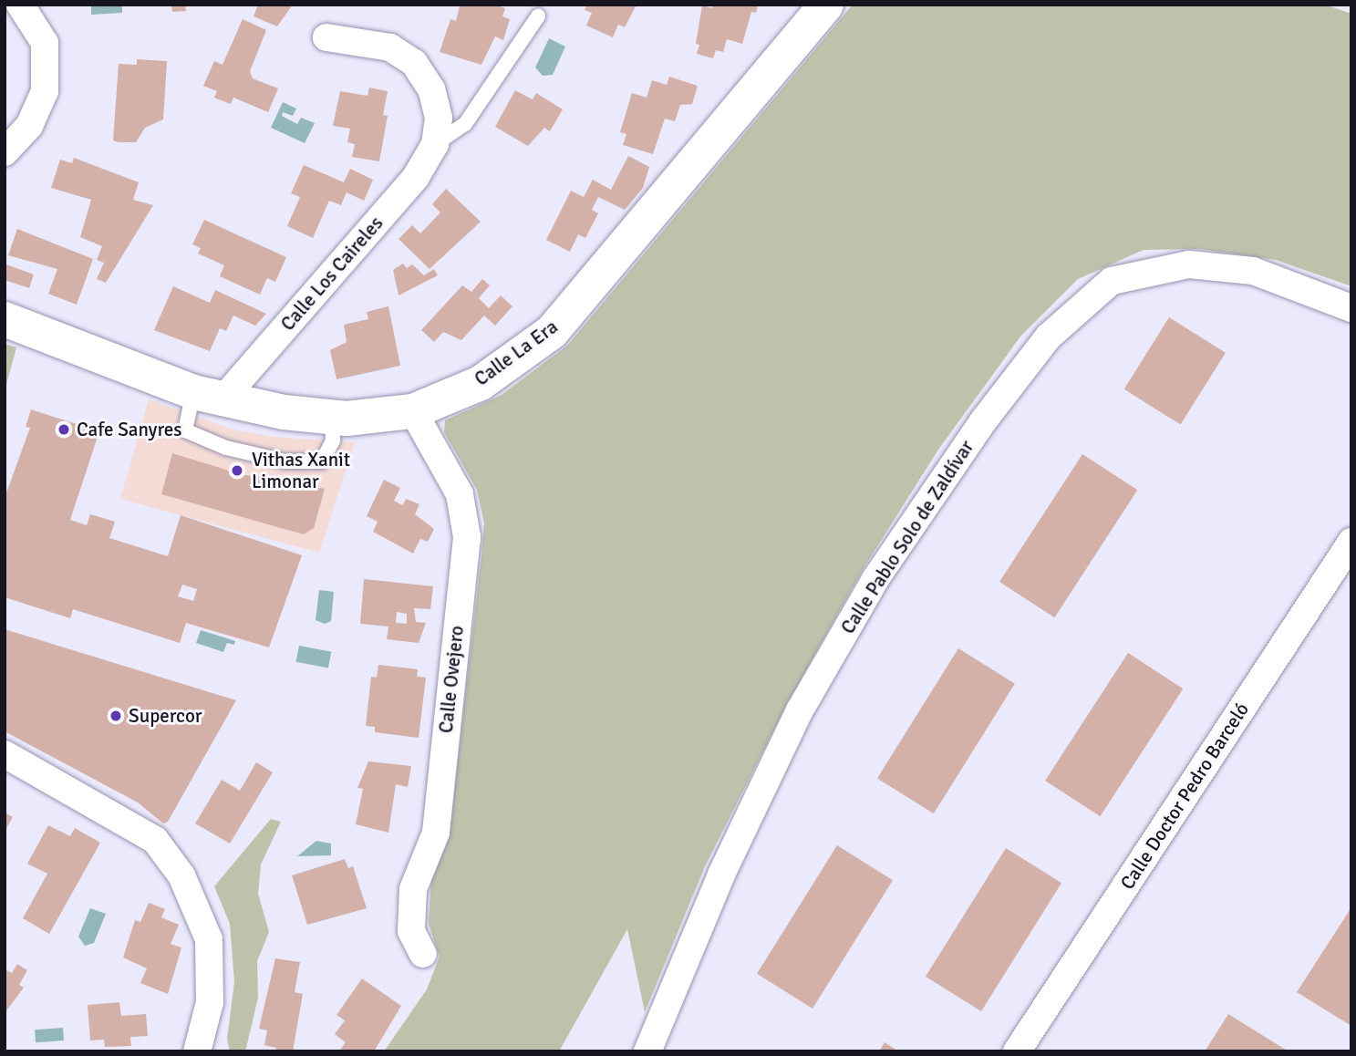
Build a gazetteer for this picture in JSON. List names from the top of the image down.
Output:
{
  "streets": {
    "main road": ["Calle La Era"],
    "street": [
      "Calle Los Caireles",
      "Calle Pablo Solo de Zaldívar",
      "Calle Ovejero",
      "Calle Doctor Pedro Barceló"
    ]
  },
  "crossings": [
    ["Calle Los Caireles", "Calle La Era"],
    ["Calle La Era", "Calle Ovejero"]
  ],
  "places": ["Cafe Sanyres", "Vithas Xanit Limonar", "Supercor"]
}
